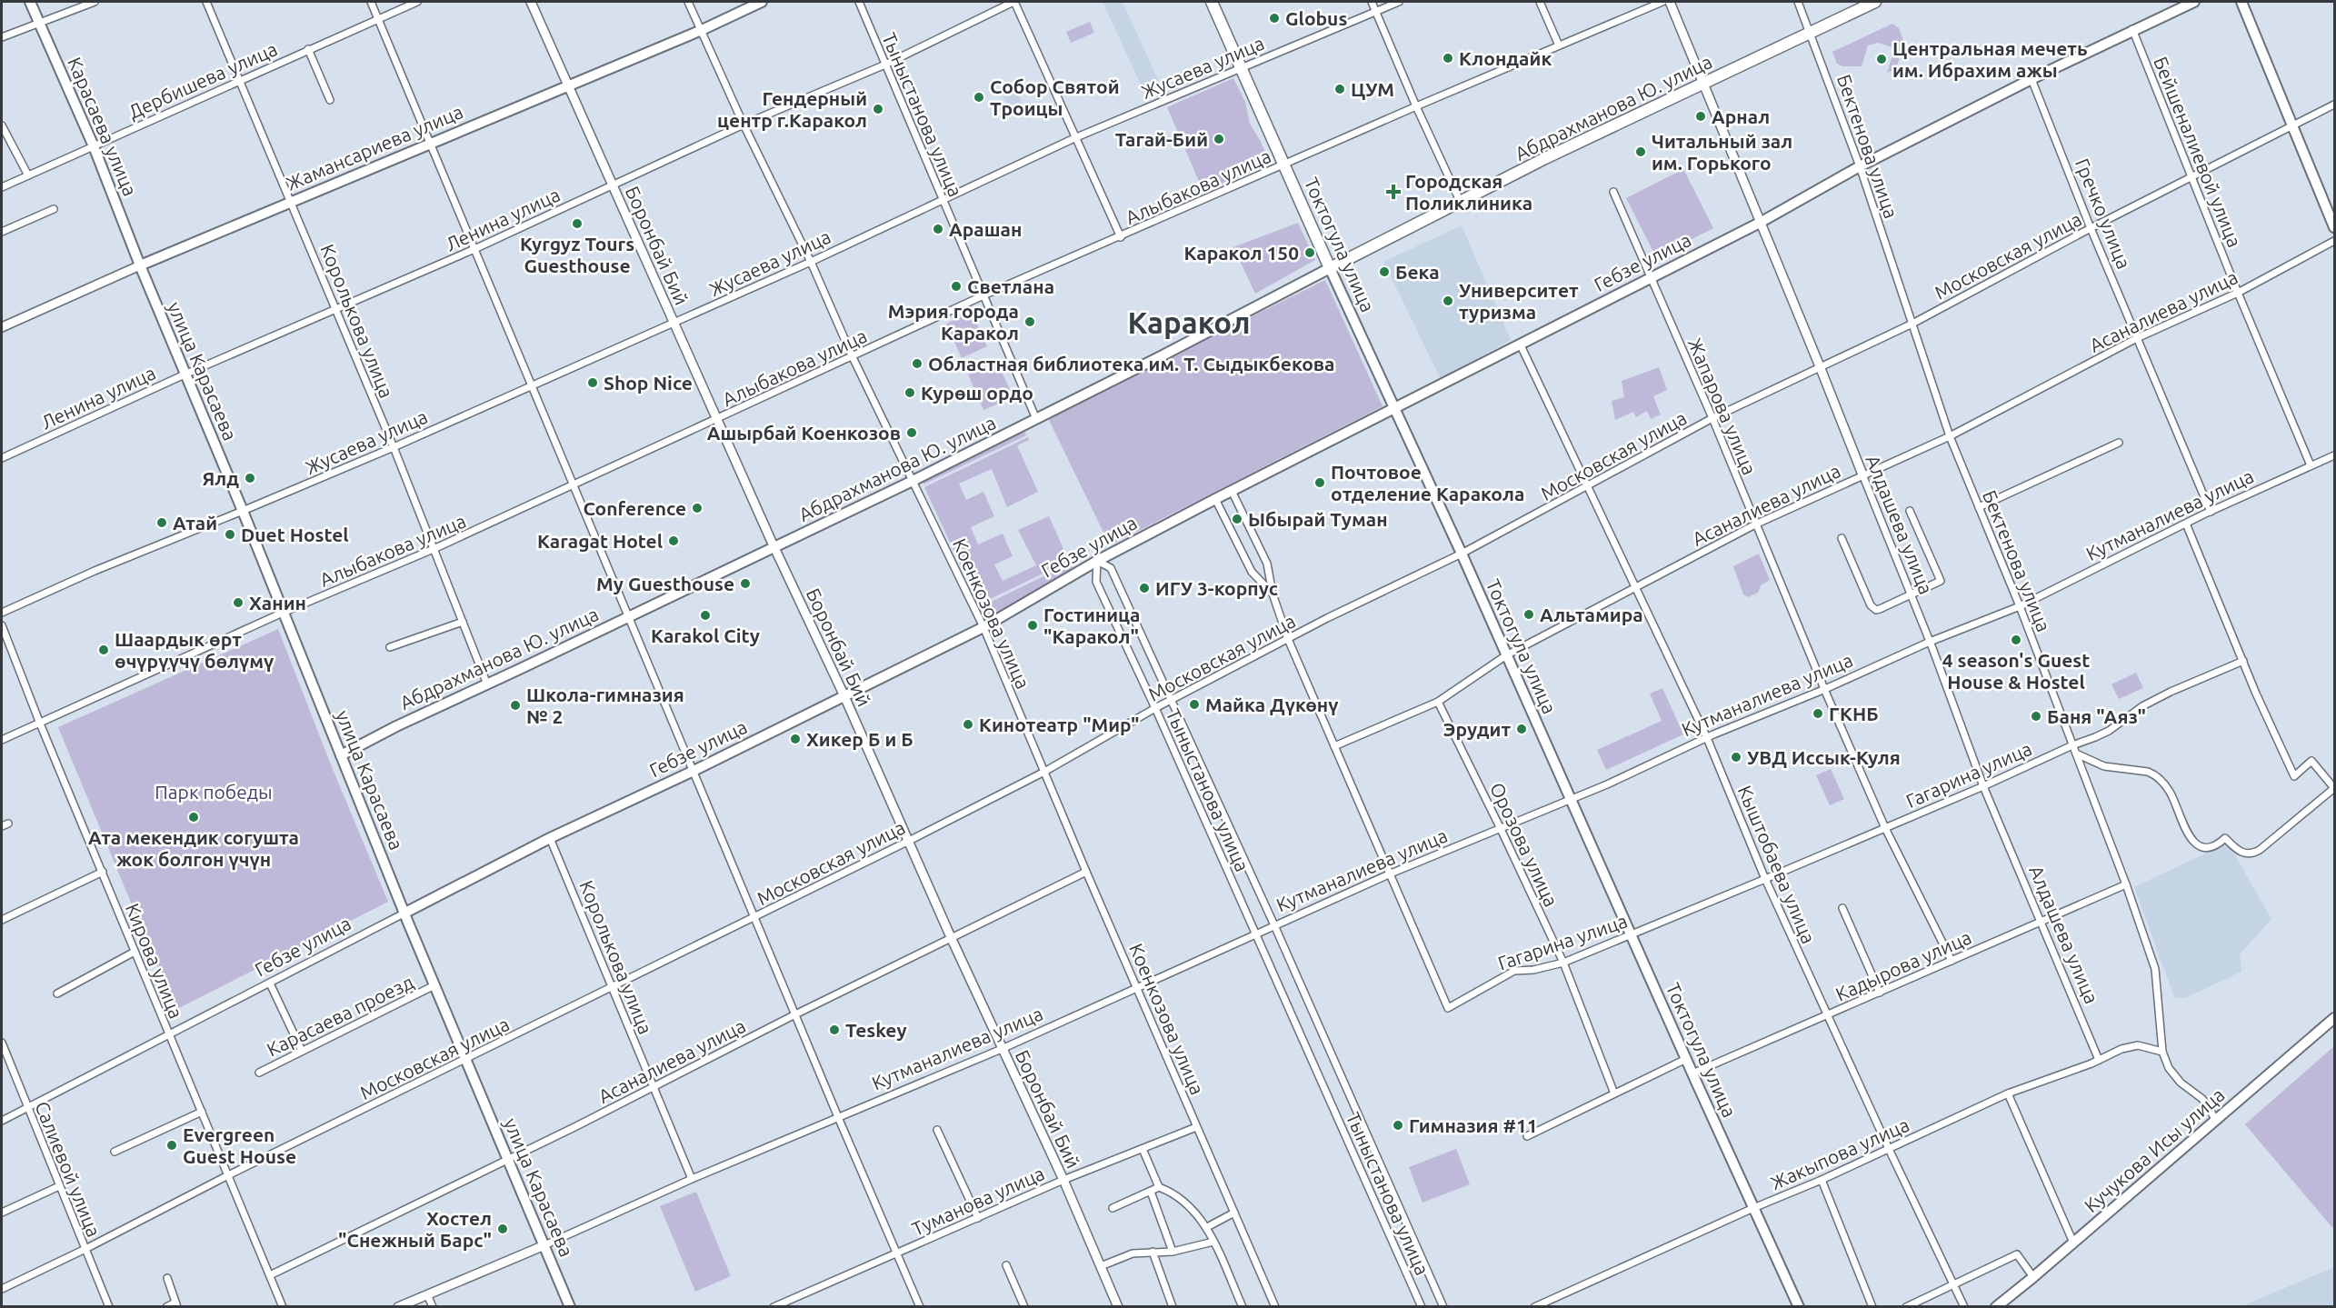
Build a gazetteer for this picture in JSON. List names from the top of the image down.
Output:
{
  "streets": {
    "highway": ["Абдрахманова Ю. улица", "Токтогула улица"],
    "main road": [
      "Карасаева улица",
      "Жамансариева улица",
      "Гебзе улица",
      "улица Карасаева",
      "Кучукова Исы улица"
    ],
    "street": [
      "Жусаева улица",
      "Дербишева улица",
      "Тыныстанова улица",
      "Бектенова улица",
      "Бейшеналиевой улица",
      "Алыбакова улица",
      "Гречко улица",
      "Ленина улица",
      "Боронбай Бий",
      "Московская улица",
      "Асаналиева улица",
      "Королькова улица",
      "Жапарова улица",
      "Кутманалиева улица",
      "Алдашева улица",
      "Коенкозова улица",
      "Гагарина улица",
      "Орозова улица",
      "Кыштобаева улица",
      "Кирова улица",
      "Кадырова улица",
      "Карасаева проезд",
      "Жакыпова улица",
      "Салиевой улица",
      "Туманова улица"
    ]
  },
  "crossings": [
    ["Жусаева улица", "Тыныстанова улица"],
    ["Жусаева улица", "Токтогула улица"],
    ["Жусаева улица", "Боронбай Бий"],
    ["Жусаева улица", "Королькова улица"],
    ["Жусаева улица", "улица Карасаева"],
    ["Жусаева улица", "Коенкозова улица"],
    ["Дербишева улица", "Карасаева улица"],
    ["Дербишева улица", "Королькова улица"],
    ["Абдрахманова Ю. улица", "Тыныстанова улица"],
    ["Абдрахманова Ю. улица", "Бектенова улица"],
    ["Абдрахманова Ю. улица", "Токтогула улица"],
    ["Абдрахманова Ю. улица", "Боронбай Бий"],
    ["Абдрахманова Ю. улица", "Королькова улица"],
    ["Абдрахманова Ю. улица", "улица Карасаева"],
    ["Абдрахманова Ю. улица", "Алдашева улица"],
    ["Абдрахманова Ю. улица", "Коенкозова улица"],
    ["Тыныстанова улица", "Алыбакова улица"],
    ["Тыныстанова улица", "Ленина улица"],
    ["Тыныстанова улица", "Московская улица"],
    ["Тыныстанова улица", "Гебзе улица"],
    ["Тыныстанова улица", "Кутманалиева улица"],
    ["Карасаева улица", "Жамансариева улица"],
    ["Карасаева улица", "улица Карасаева"],
    ["Бектенова улица", "Московская улица"],
    ["Бектенова улица", "Гебзе улица"],
    ["Бектенова улица", "Асаналиева улица"],
    ["Бектенова улица", "Кутманалиева улица"],
    ["Бектенова улица", "Гагарина улица"],
    ["Бектенова улица", "Кадырова улица"],
    ["Бектенова улица", "Кучукова Исы улица"],
    ["Бектенова улица", "Жакыпова улица"],
    ["Жамансариева улица", "Боронбай Бий"],
    ["Жамансариева улица", "Королькова улица"],
    ["Жамансариева улица", "улица Карасаева"],
    ["Жамансариева улица", "Коенкозова улица"],
    ["Бейшеналиевой улица", "Московская улица"],
    ["Бейшеналиевой улица", "Гебзе улица"],
    ["Бейшеналиевой улица", "Асаналиева улица"],
    ["Бейшеналиевой улица", "Кутманалиева улица"],
    ["Алыбакова улица", "Токтогула улица"],
    ["Алыбакова улица", "Боронбай Бий"],
    ["Алыбакова улица", "Королькова улица"],
    ["Алыбакова улица", "улица Карасаева"],
    ["Алыбакова улица", "Коенкозова улица"],
    ["Алыбакова улица", "Кирова улица"],
    ["Гречко улица", "Московская улица"],
    ["Гречко улица", "Гебзе улица"],
    ["Гречко улица", "Асаналиева улица"],
    ["Гречко улица", "Кутманалиева улица"],
    ["Ленина улица", "Боронбай Бий"],
    ["Ленина улица", "Королькова улица"],
    ["Ленина улица", "улица Карасаева"],
    ["Ленина улица", "Коенкозова улица"],
    ["Токтогула улица", "Московская улица"],
    ["Токтогула улица", "Гебзе улица"],
    ["Токтогула улица", "Асаналиева улица"],
    ["Токтогула улица", "Кутманалиева улица"],
    ["Токтогула улица", "Гагарина улица"],
    ["Токтогула улица", "Кадырова улица"],
    ["Токтогула улица", "Жакыпова улица"],
    ["Боронбай Бий", "Московская улица"],
    ["Боронбай Бий", "Гебзе улица"],
    ["Боронбай Бий", "Асаналиева улица"],
    ["Боронбай Бий", "Кутманалиева улица"],
    ["Боронбай Бий", "Туманова улица"],
    ["Московская улица", "Королькова улица"],
    ["Московская улица", "улица Карасаева"],
    ["Московская улица", "Жапарова улица"],
    ["Московская улица", "Алдашева улица"],
    ["Московская улица", "Коенкозова улица"],
    ["Московская улица", "Гагарина улица"],
    ["Московская улица", "Кыштобаева улица"],
    ["Московская улица", "Кирова улица"],
    ["Московская улица", "Салиевой улица"],
    ["Гебзе улица", "Королькова улица"],
    ["Гебзе улица", "улица Карасаева"],
    ["Гебзе улица", "Жапарова улица"],
    ["Гебзе улица", "Алдашева улица"],
    ["Гебзе улица", "Коенкозова улица"],
    ["Гебзе улица", "Гагарина улица"],
    ["Гебзе улица", "Кыштобаева улица"],
    ["Гебзе улица", "Кирова улица"],
    ["Гебзе улица", "Салиевой улица"],
    ["Асаналиева улица", "Королькова улица"],
    ["Асаналиева улица", "улица Карасаева"],
    ["Асаналиева улица", "Жапарова улица"],
    ["Асаналиева улица", "Алдашева улица"],
    ["Асаналиева улица", "Коенкозова улица"],
    ["Асаналиева улица", "Гагарина улица"],
    ["Асаналиева улица", "Орозова улица"],
    ["Асаналиева улица", "Кыштобаева улица"],
    ["Асаналиева улица", "Кирова улица"],
    ["Королькова улица", "Кутманалиева улица"],
    ["улица Карасаева", "Кутманалиева улица"],
    ["улица Карасаева", "Карасаева проезд"],
    ["Жапарова улица", "Кутманалиева улица"],
    ["Жапарова улица", "Гагарина улица"],
    ["Жапарова улица", "Кадырова улица"],
    ["Кутманалиева улица", "Алдашева улица"],
    ["Кутманалиева улица", "Коенкозова улица"],
    ["Кутманалиева улица", "Гагарина улица"],
    ["Кутманалиева улица", "Орозова улица"],
    ["Кутманалиева улица", "Кыштобаева улица"],
    ["Алдашева улица", "Гагарина улица"],
    ["Алдашева улица", "Кадырова улица"],
    ["Алдашева улица", "Жакыпова улица"],
    ["Коенкозова улица", "Туманова улица"],
    ["Гагарина улица", "Орозова улица"],
    ["Гагарина улица", "Кыштобаева улица"],
    ["Кыштобаева улица", "Кадырова улица"],
    ["Кыштобаева улица", "Жакыпова улица"]
  ],
  "districts": ["Каракол"],
  "parks": ["Парк победы"],
  "places": {
    "other": [
      "Globus",
      "Клондайк",
      "Центральная мечеть им. Ибрахим ажы",
      "ЦУМ",
      "Собор Святой Троицы",
      "Гендерный центр г.Каракол",
      "Арнал",
      "Тагай-Бий",
      "Читальный зал им. Горького",
      "Kyrgyz Tours Guesthouse",
      "Арашан",
      "Каракол 150",
      "Бека",
      "Светлана",
      "Университет туризма",
      "Мэрия города Каракол",
      "Областная библиотека им. Т. Сыдыкбекова",
      "Shop Nice",
      "Курөш ордо",
      "Ашырбай Коенкозов",
      "Ялд",
      "Почтовое отделение Каракола",
      "Conference",
      "Ыбырай Туман",
      "Атай",
      "Duet Hostel",
      "Karagat Hotel",
      "My Guesthouse",
      "ИГУ 3-корпус",
      "Ханин",
      "Альтамира",
      "Karakol City",
      "Гостиница \"Каракол\"",
      "4 season's Guest House & Hostel",
      "Шаардык өрт өчүрүүчү бөлүмү",
      "Майка Дүкөнү",
      "Школа-гимназия № 2",
      "ГКНБ",
      "Баня \"Аяз\"",
      "Кинотеатр \"Мир\"",
      "Эрудит",
      "Хикер Б и Б",
      "УВД Иссык-Куля",
      "Ата мекендик согушта жок болгон үчүн",
      "Teskey",
      "Гимназия #11",
      "Evergreen Guest House",
      "Хостел \"Снежный Барс\""
    ],
    "health": ["Городская Поликлиника"]
  }
}
